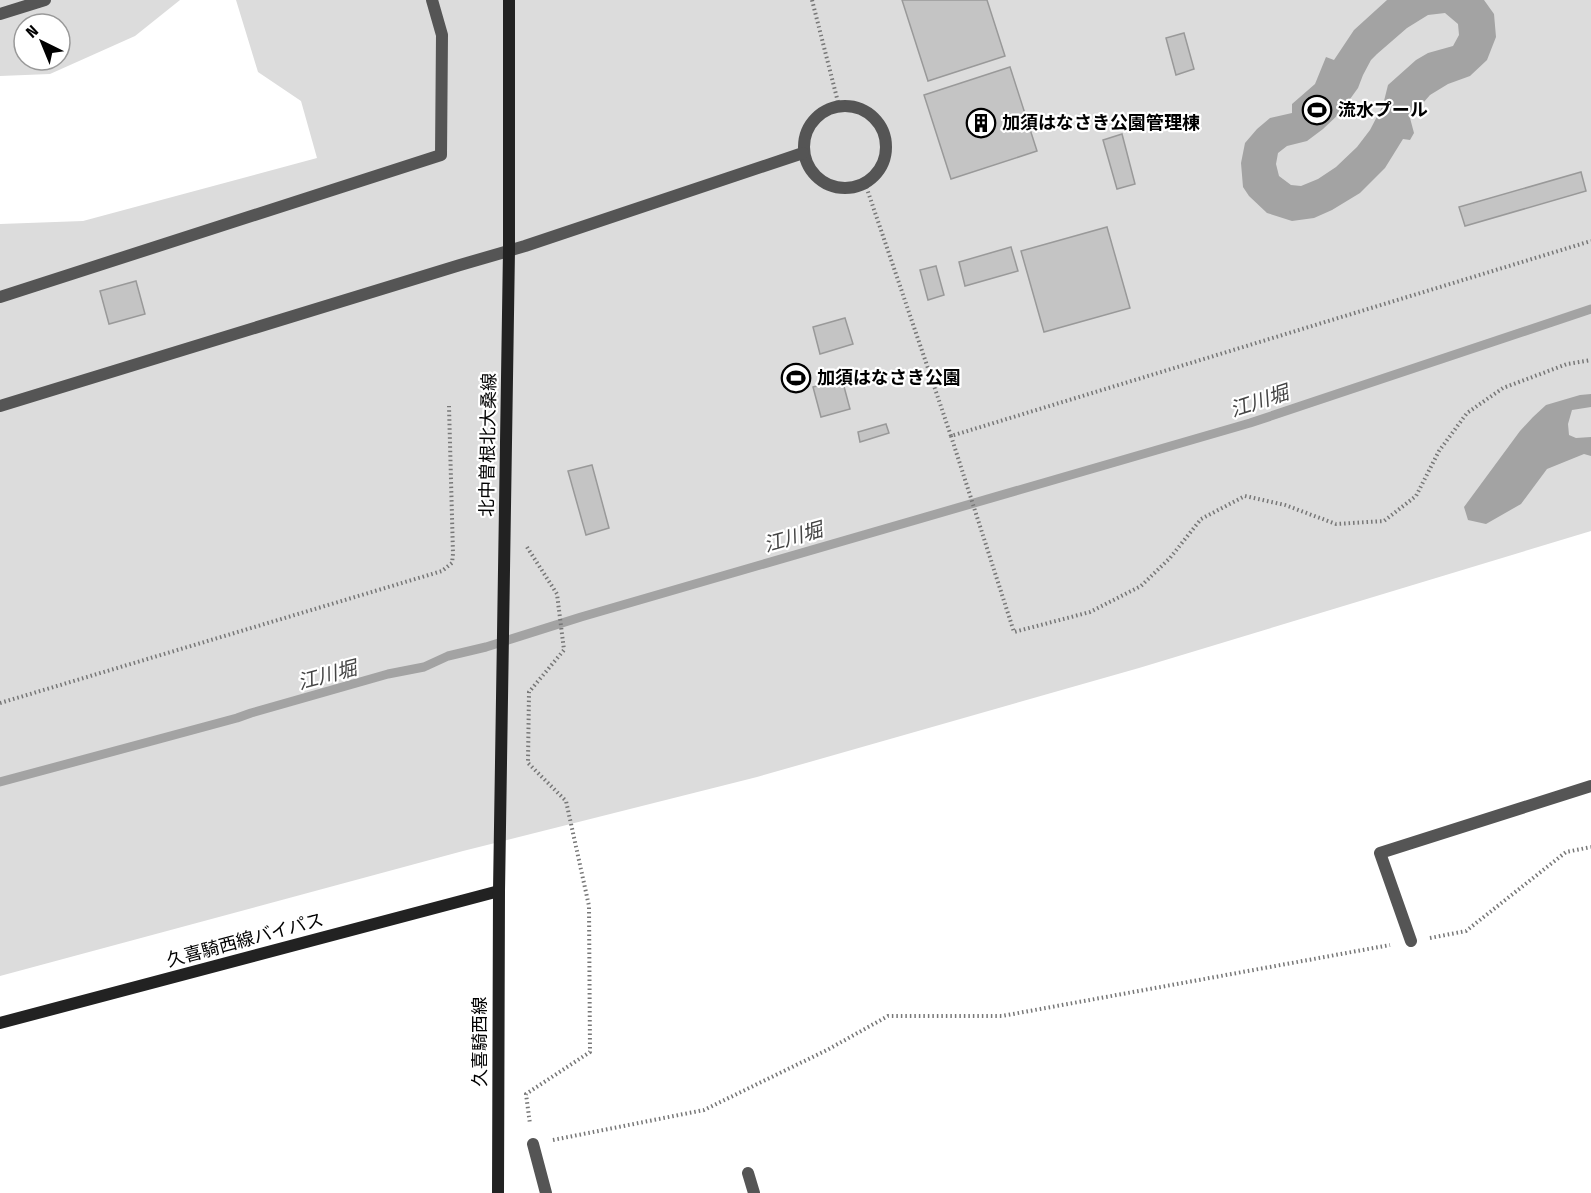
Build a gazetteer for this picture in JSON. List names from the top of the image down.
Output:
{
  "streets": {
    "main road": ["北中曽根北大桑線", "久喜騎西線バイパス", "久喜騎西線"]
  },
  "crossings": [
    ["北中曽根北大桑線", "久喜騎西線バイパス"],
    ["北中曽根北大桑線", "久喜騎西線"],
    ["久喜騎西線バイパス", "久喜騎西線"]
  ],
  "water": ["江川堀"],
  "places": {
    "sports": ["流水プール", "加須はなさき公園"],
    "building": ["加須はなさき公園管理棟"]
  },
  "north": "top left"
}
